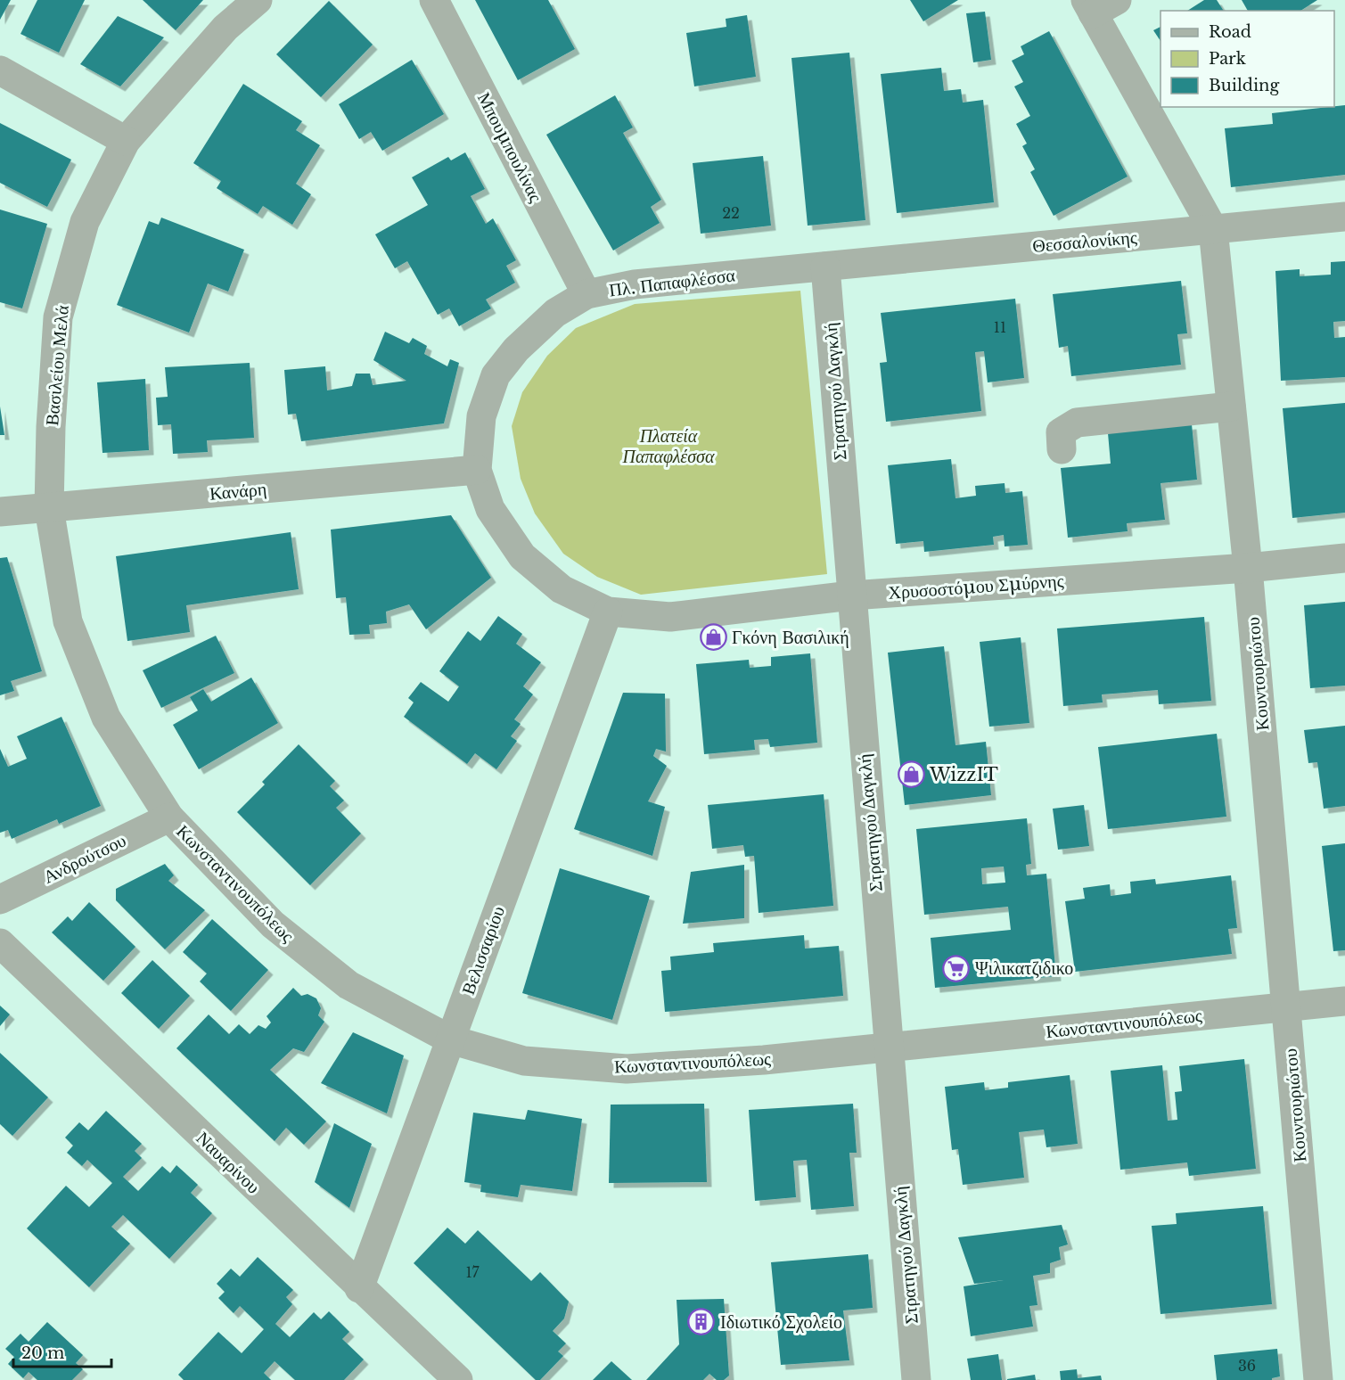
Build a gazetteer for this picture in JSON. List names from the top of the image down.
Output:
{
  "streets": {
    "street": [
      "Μπουμπουλίνας",
      "Θεσσαλονίκης",
      "Πλ. Παπαφλέσσα",
      "Βασιλείου Μελά",
      "Στρατηγού Δαγκλή",
      "Κανάρη",
      "Χρυσοστόμου Σμύρνης",
      "Κουντουριώτου",
      "Ανδρούτσου",
      "Κωνσταντινουπόλεως",
      "Βελισσαρίου",
      "Ναυαρίνου"
    ]
  },
  "crossings": [
    ["Μπουμπουλίνας", "Πλ. Παπαφλέσσα"],
    ["Θεσσαλονίκης", "Πλ. Παπαφλέσσα"],
    ["Θεσσαλονίκης", "Στρατηγού Δαγκλή"],
    ["Θεσσαλονίκης", "Κουντουριώτου"],
    ["Πλ. Παπαφλέσσα", "Στρατηγού Δαγκλή"],
    ["Πλ. Παπαφλέσσα", "Κανάρη"],
    ["Πλ. Παπαφλέσσα", "Χρυσοστόμου Σμύρνης"],
    ["Πλ. Παπαφλέσσα", "Βελισσαρίου"],
    ["Βασιλείου Μελά", "Κανάρη"],
    ["Βασιλείου Μελά", "Κωνσταντινουπόλεως"],
    ["Στρατηγού Δαγκλή", "Χρυσοστόμου Σμύρνης"],
    ["Στρατηγού Δαγκλή", "Κωνσταντινουπόλεως"],
    ["Κανάρη", "Κωνσταντινουπόλεως"],
    ["Χρυσοστόμου Σμύρνης", "Κουντουριώτου"],
    ["Χρυσοστόμου Σμύρνης", "Βελισσαρίου"],
    ["Κουντουριώτου", "Κωνσταντινουπόλεως"],
    ["Ανδρούτσου", "Κωνσταντινουπόλεως"],
    ["Κωνσταντινουπόλεως", "Βελισσαρίου"],
    ["Βελισσαρίου", "Ναυαρίνου"]
  ],
  "parks": ["Πλατεία Παπαφλέσσα"],
  "places": {
    "shop": ["Γκόνη Βασιλική", "WizzIT"],
    "supermarket": ["Ψιλικατζιδικο"],
    "building": ["Ιδιωτικό Σχολείο"]
  },
  "house_numbers": [
    "22",
    "11",
    "17",
    "36"
  ],
  "legend": ["Road", "Park", "Building"],
  "scale_bar": "20 m"
}
